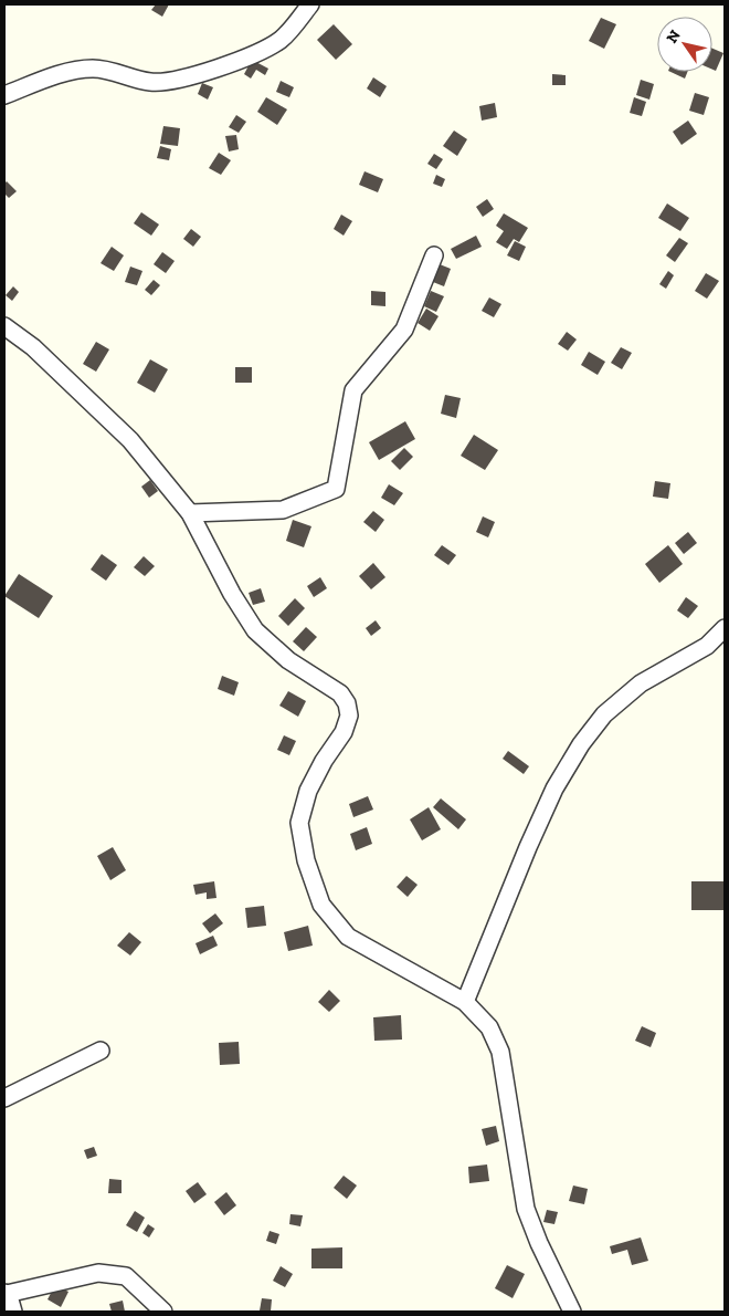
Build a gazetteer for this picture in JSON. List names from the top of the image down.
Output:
{
  "north": "top left"
}
